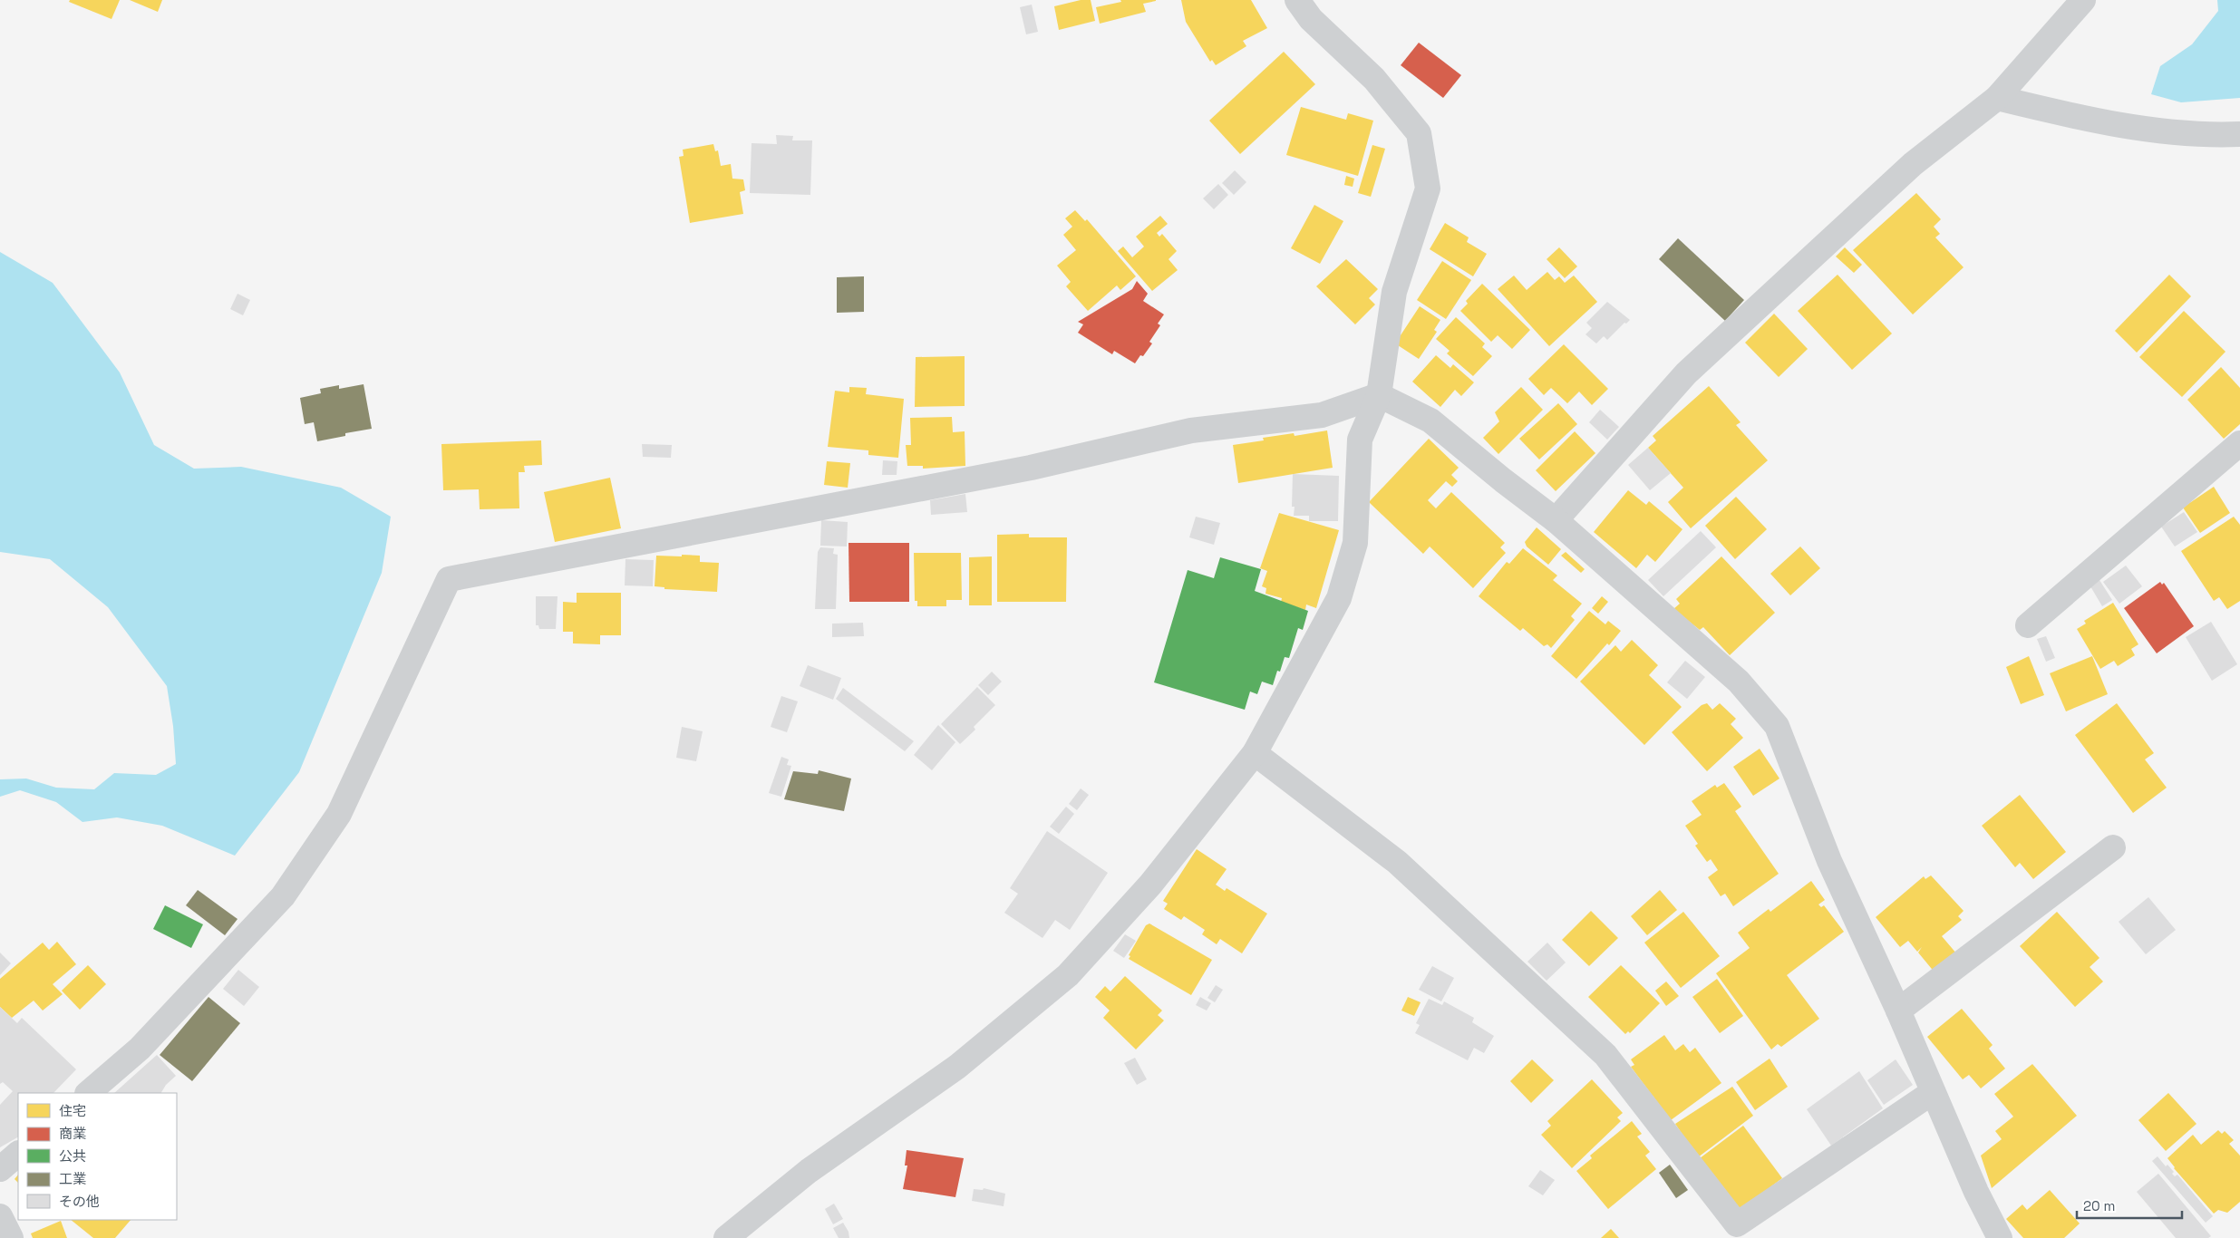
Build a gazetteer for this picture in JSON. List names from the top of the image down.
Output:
{
  "legend": [
    "住宅",
    "商業",
    "公共",
    "工業",
    "その他"
  ],
  "scale_bar": "20 m"
}
